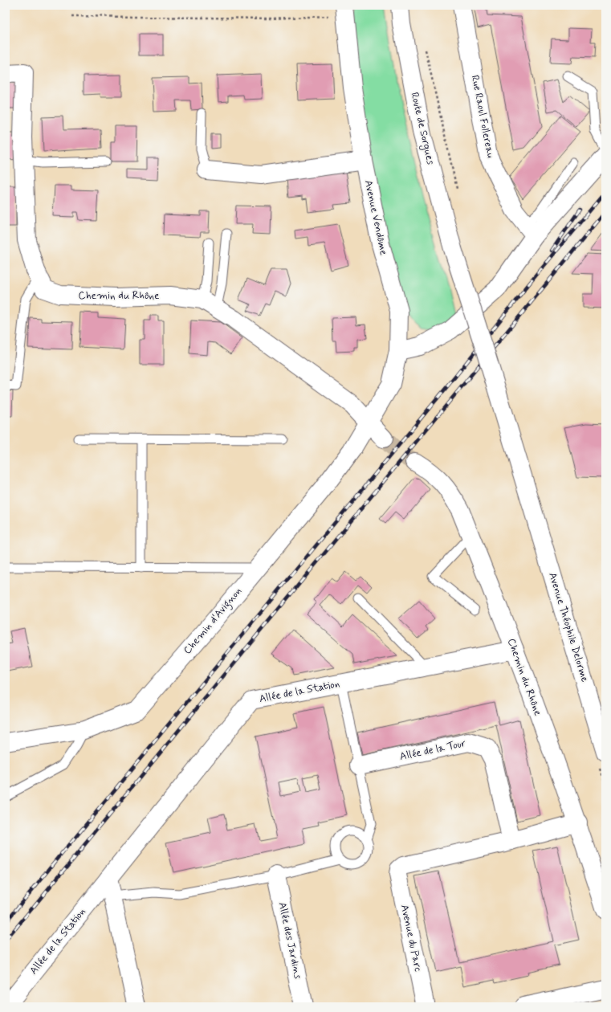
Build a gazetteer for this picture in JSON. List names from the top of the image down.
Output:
{
  "streets": {
    "street": [
      "Rue Raoul Follereau",
      "Route de Sorgues",
      "Avenue Vendôme",
      "Chemin du Rhône",
      "Chemin d'Avignon",
      "Avenue Théophile Delorme",
      "Allée de la Station",
      "Allée de la Tour",
      "Avenue du Parc",
      "Allée des Jardins"
    ]
  },
  "crossings": [
    ["Route de Sorgues", "Avenue Théophile Delorme"],
    ["Avenue Vendôme", "Chemin du Rhône"],
    ["Avenue Vendôme", "Chemin d'Avignon"],
    ["Chemin du Rhône", "Chemin d'Avignon"],
    ["Chemin du Rhône", "Allée de la Station"],
    ["Allée de la Tour", "Avenue du Parc"]
  ]
}
